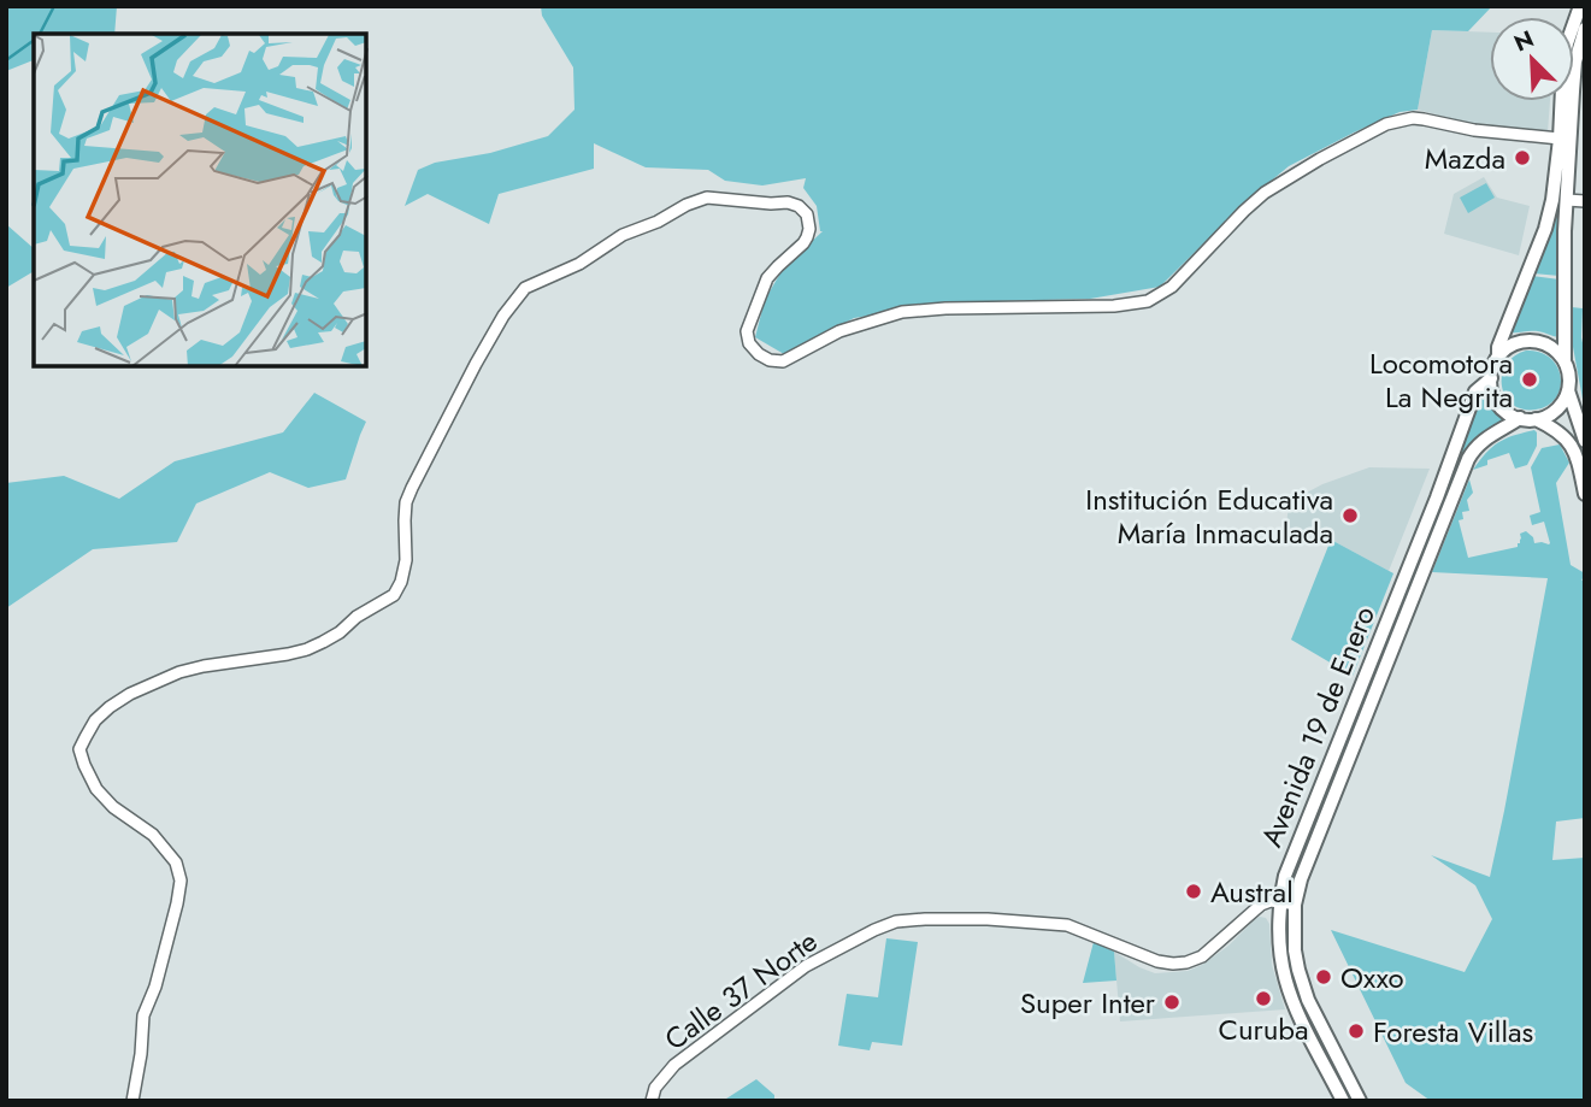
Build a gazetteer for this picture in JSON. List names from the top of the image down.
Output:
{
  "streets": {
    "main road": ["Avenida 19 de Enero"],
    "street": ["Calle 37 Norte"]
  },
  "crossings": [
    ["Avenida 19 de Enero", "Calle 37 Norte"]
  ],
  "places": [
    "Mazda",
    "Locomotora La Negrita",
    "Institución Educativa María Inmaculada",
    "Austral",
    "Oxxo",
    "Curuba",
    "Super Inter",
    "Foresta Villas"
  ],
  "north": "top left"
}
